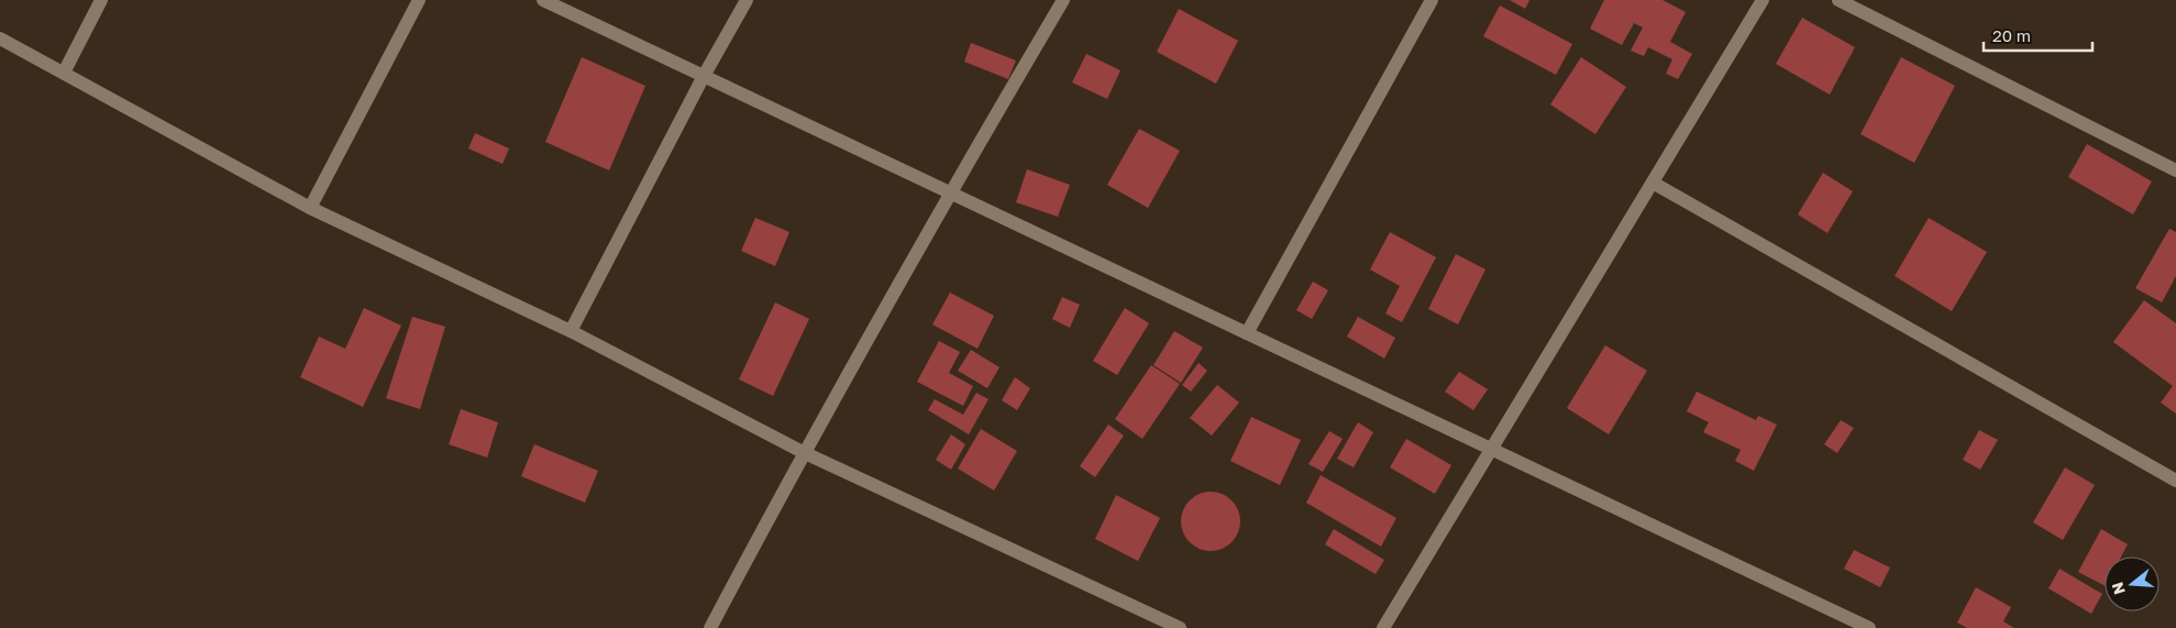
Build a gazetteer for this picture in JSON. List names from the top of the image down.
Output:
{
  "scale_bar": "20 m",
  "north": "left"
}
